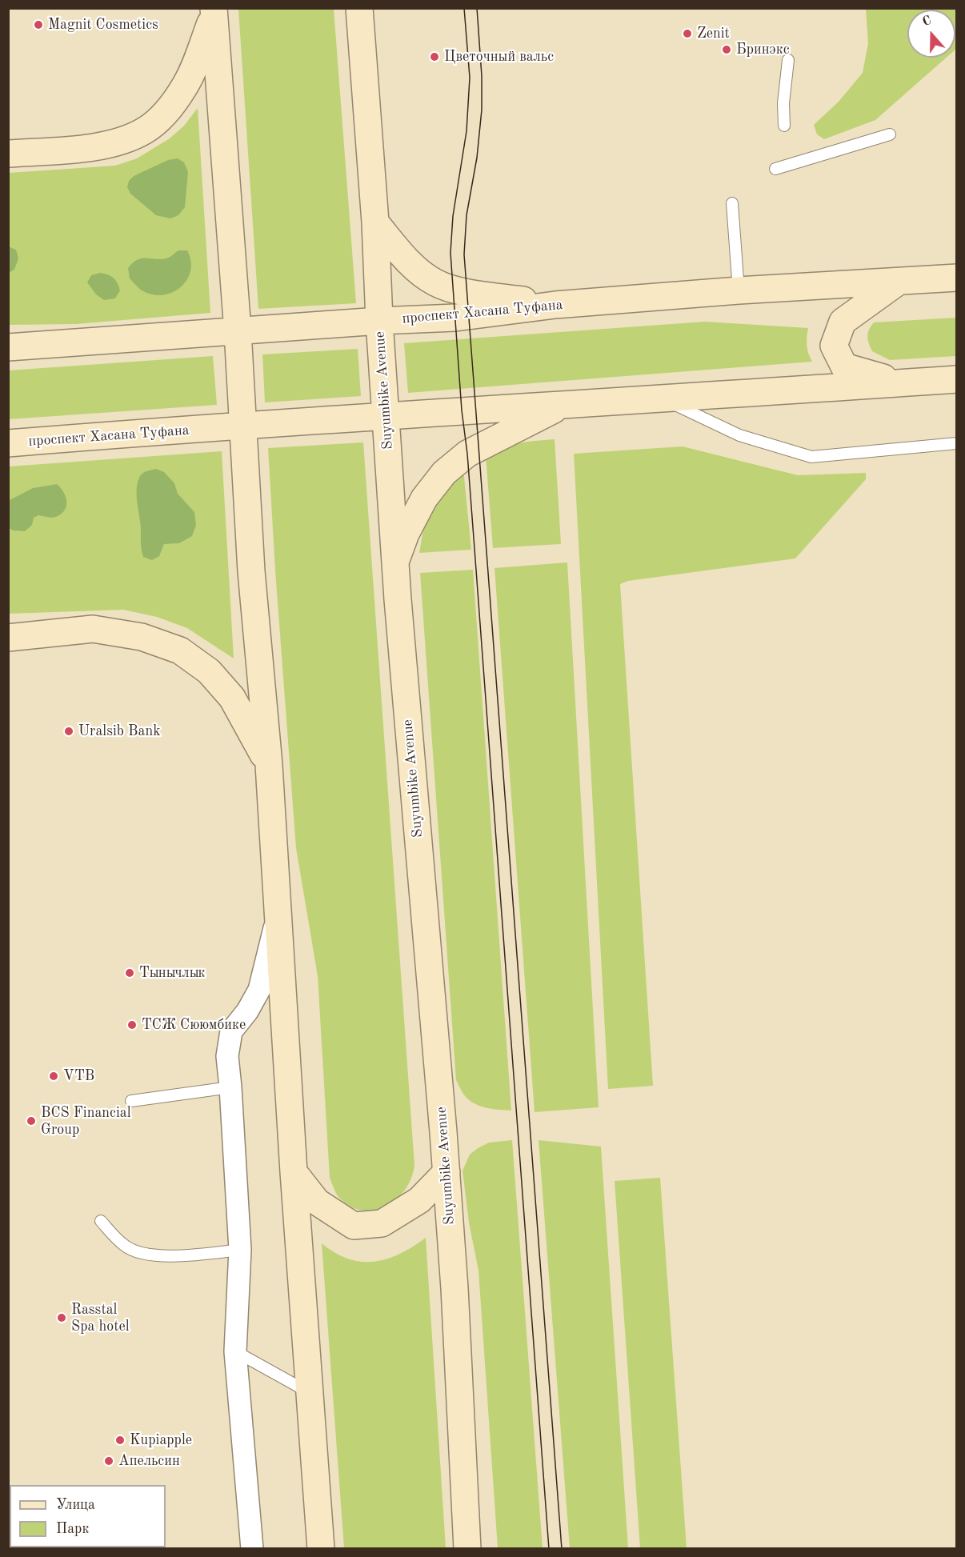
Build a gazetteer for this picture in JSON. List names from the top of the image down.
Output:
{
  "streets": {
    "main road": ["проспект Хасана Туфана", "Suyumbike Avenue"]
  },
  "crossings": [
    ["проспект Хасана Туфана", "Suyumbike Avenue"]
  ],
  "places": [
    "Magnit Cosmetics",
    "Zenit",
    "Бринэкс",
    "Цветочный вальс",
    "Uralsib Bank",
    "Тынычлык",
    "ТСЖ Сююмбике",
    "VTB",
    "BCS Financial Group",
    "Rasstal Spa hotel",
    "Kupiapple",
    "Апельсин"
  ],
  "legend": ["Улица", "Парк"],
  "north": "top"
}
